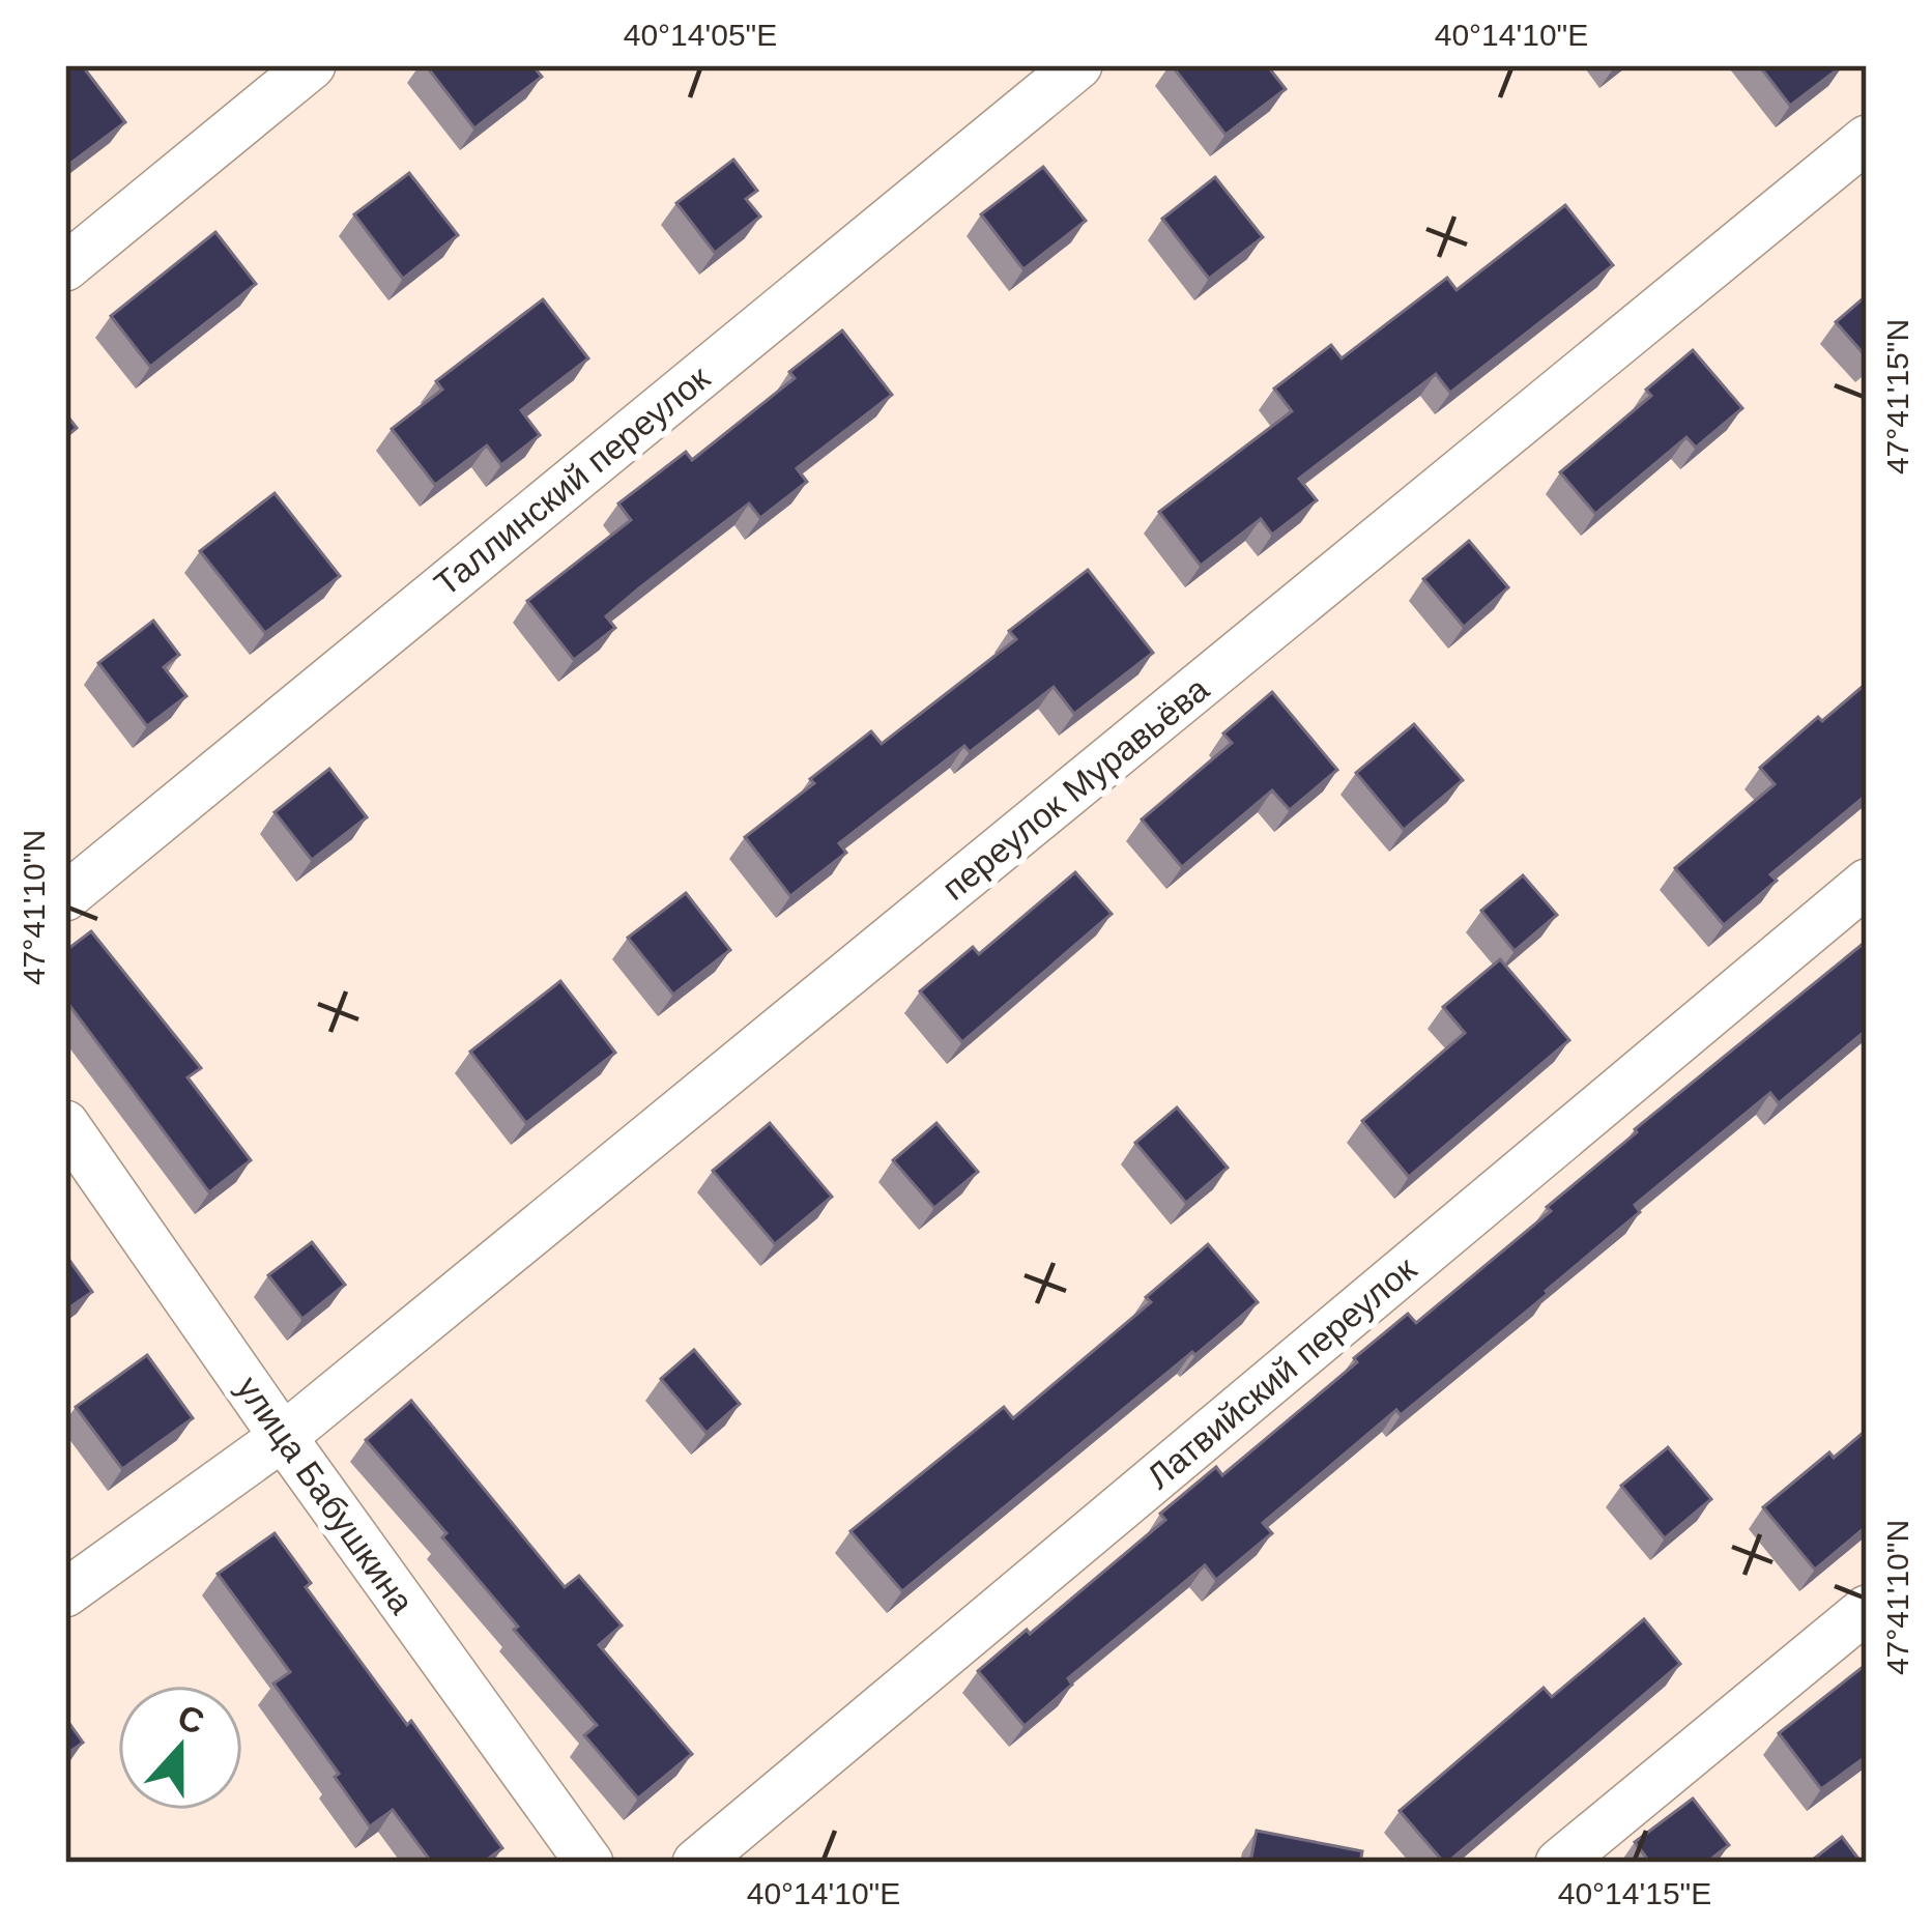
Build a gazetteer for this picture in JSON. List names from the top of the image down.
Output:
{
  "streets": {
    "street": [
      "Таллинский переулок",
      "переулок Муравьёва",
      "Латвийский переулок",
      "улица Бабушкина"
    ]
  },
  "crossings": [
    ["переулок Муравьёва", "улица Бабушкина"]
  ],
  "north": "top",
  "coordinates": [
    "40°14'05\"E",
    "40°14'10\"E",
    "47°41'15\"N",
    "47°41'10\"N",
    "40°14'15\"E"
  ]
}
